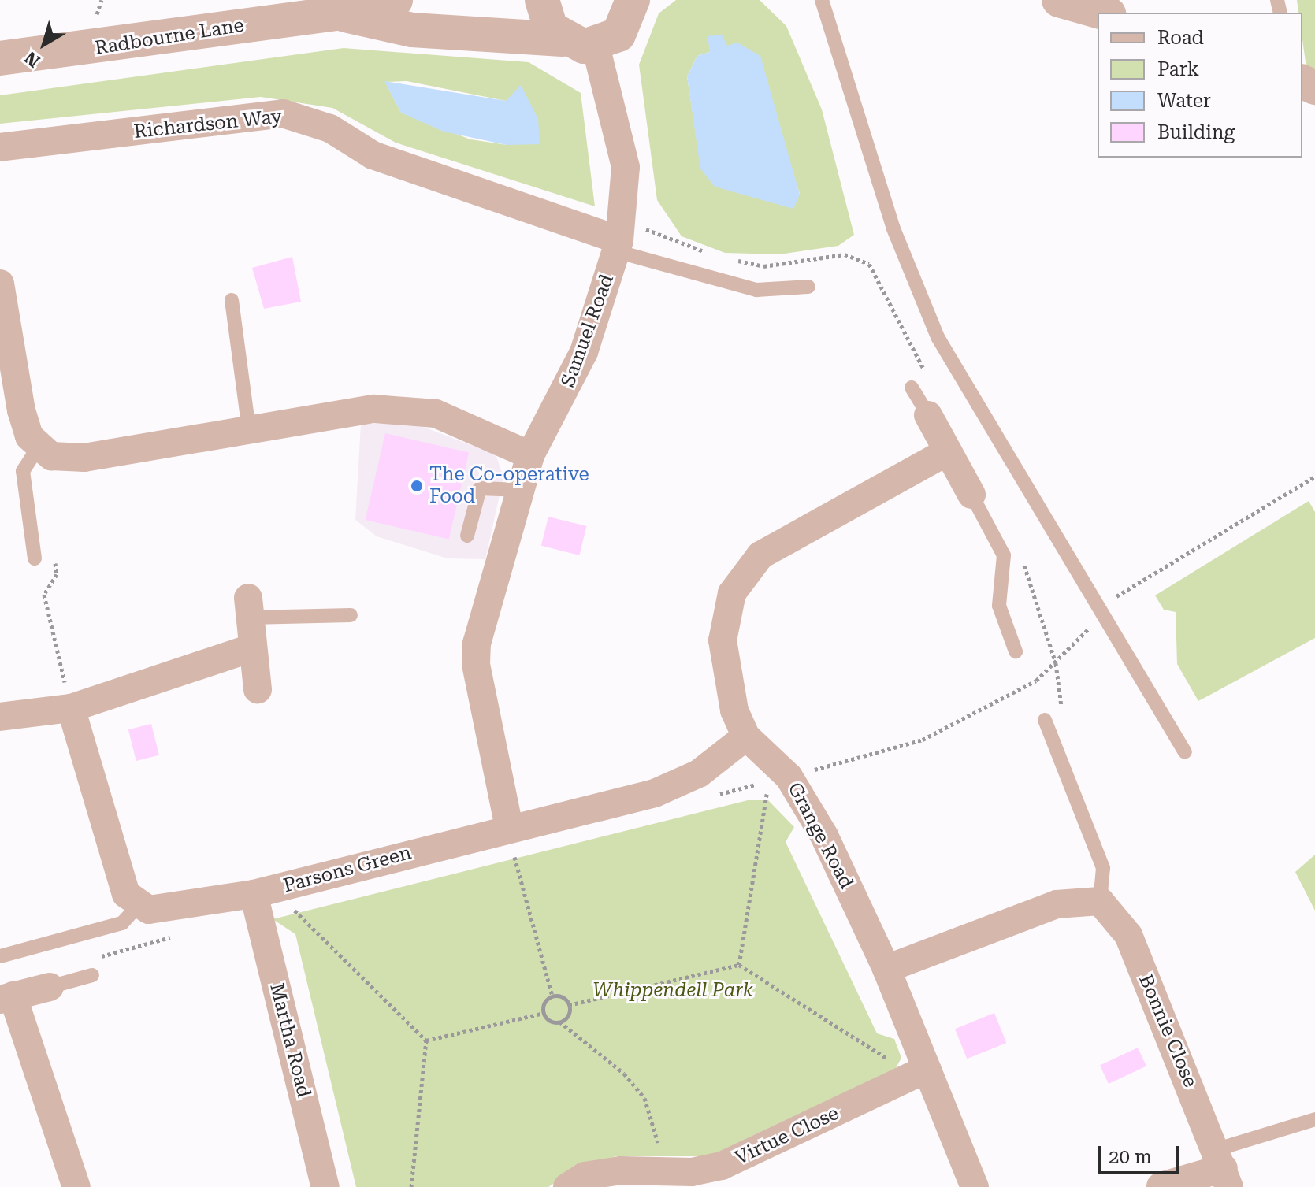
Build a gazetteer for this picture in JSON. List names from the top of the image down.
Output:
{
  "streets": {
    "street": [
      "Radbourne Lane",
      "Richardson Way",
      "Samuel Road",
      "Grange Road",
      "Parsons Green",
      "Bonnie Close",
      "Martha Road",
      "Virtue Close"
    ]
  },
  "crossings": [
    ["Radbourne Lane", "Samuel Road"],
    ["Richardson Way", "Samuel Road"],
    ["Samuel Road", "Parsons Green"],
    ["Grange Road", "Parsons Green"],
    ["Grange Road", "Virtue Close"],
    ["Parsons Green", "Martha Road"]
  ],
  "parks": ["Whippendell Park"],
  "places": ["The Co-operative Food"],
  "legend": [
    "Road",
    "Park",
    "Water",
    "Building"
  ],
  "scale_bar": "20 m",
  "north": "bottom left"
}
